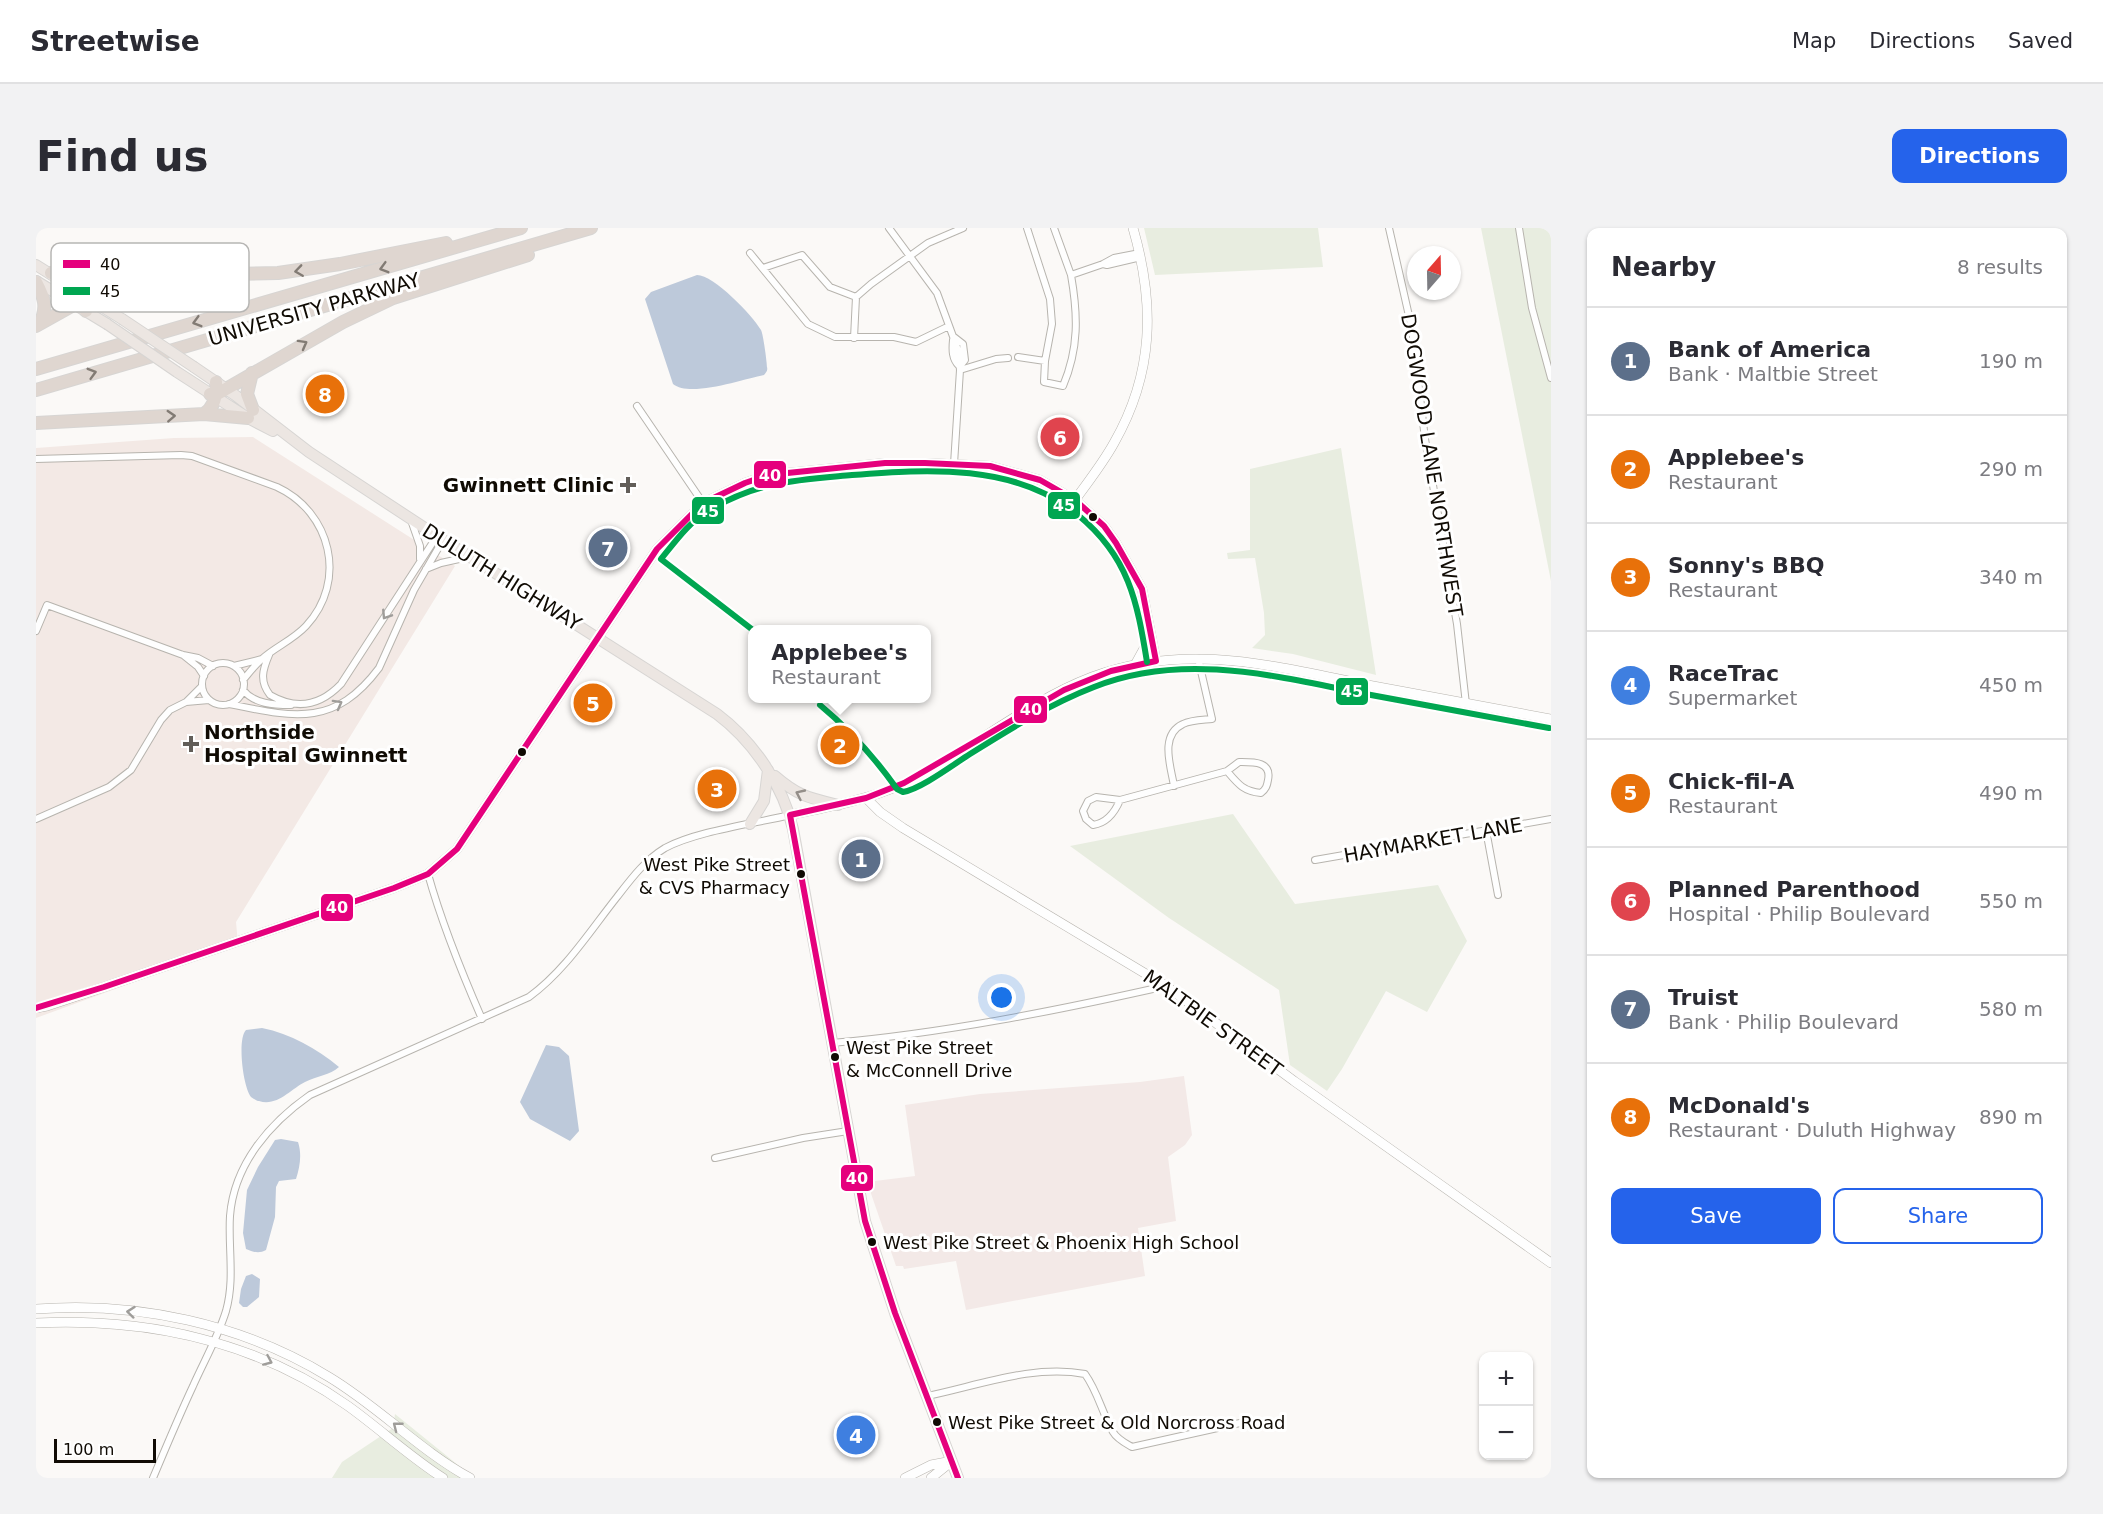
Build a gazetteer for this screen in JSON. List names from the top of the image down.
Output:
{
  "streets": {
    "highway": ["UNIVERSITY PARKWAY"],
    "main road": ["DULUTH HIGHWAY"],
    "street": ["DOGWOOD LANE NORTHWEST", "HAYMARKET LANE", "MALTBIE STREET"]
  },
  "places": {
    "health": ["Gwinnett Clinic", "Northside Hospital Gwinnett"],
    "other": [
      "West Pike Street & CVS Pharmacy",
      "West Pike Street & McConnell Drive",
      "West Pike Street & Phoenix High School",
      "West Pike Street & Old Norcross Road"
    ]
  },
  "lines": ["transit line 40", "transit line 45"],
  "legend": ["40", "45"],
  "scale_bar": "100 m",
  "north": "top",
  "page": {
    "header": "Streetwise",
    "nav": ["Map", "Directions", "Saved"],
    "buttons": [
      "Directions",
      ["Save", "Share"]
    ],
    "title": "Find us",
    "heading": ["Nearby", "8 results"],
    "list": [
      {
        "mark": "1",
        "name": "Bank of America",
        "note": "Bank · Maltbie Street",
        "value": "190 m"
      },
      {
        "mark": "2",
        "name": "Applebee's",
        "note": "Restaurant",
        "value": "290 m"
      },
      {
        "mark": "3",
        "name": "Sonny's BBQ",
        "note": "Restaurant",
        "value": "340 m"
      },
      {
        "mark": "4",
        "name": "RaceTrac",
        "note": "Supermarket",
        "value": "450 m"
      },
      {
        "mark": "5",
        "name": "Chick-fil-A",
        "note": "Restaurant",
        "value": "490 m"
      },
      {
        "mark": "6",
        "name": "Planned Parenthood",
        "note": "Hospital · Philip Boulevard",
        "value": "550 m"
      },
      {
        "mark": "7",
        "name": "Truist",
        "note": "Bank · Philip Boulevard",
        "value": "580 m"
      },
      {
        "mark": "8",
        "name": "McDonald's",
        "note": "Restaurant · Duluth Highway",
        "value": "890 m"
      }
    ],
    "pins": [
      "8",
      "6",
      "7",
      "5",
      "2",
      "3",
      "1",
      "4"
    ],
    "popup": ["Applebee's", "Restaurant"],
    "map_buttons": ["+", "−"],
    "scale": "100 m"
  }
}
